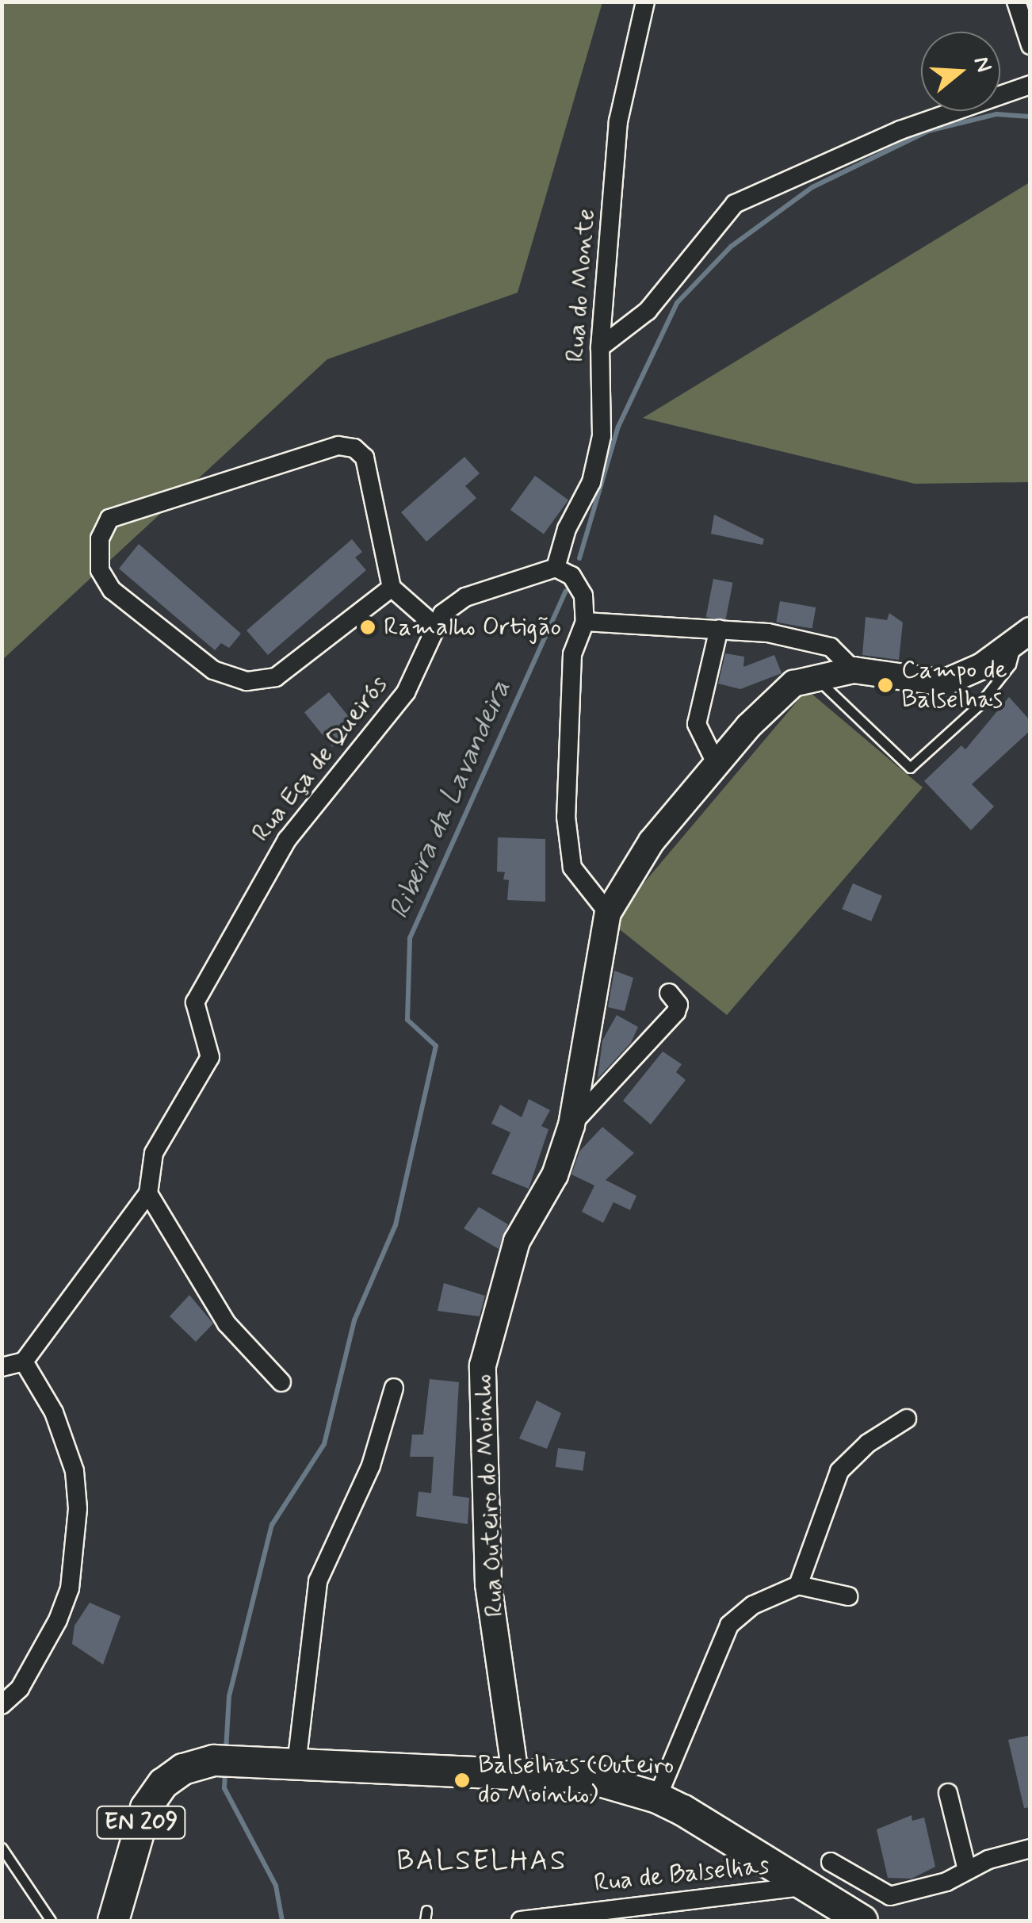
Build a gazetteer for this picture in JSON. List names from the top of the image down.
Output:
{
  "streets": {
    "main road": ["EN 209"],
    "street": [
      "Rua do Monte",
      "Rua Eça de Queirós",
      "Rua Outeiro do Moinho",
      "Rua de Balselhas"
    ]
  },
  "crossings": [
    ["Rua do Monte", "Rua Eça de Queirós"],
    ["Rua Outeiro do Moinho", "EN 209"],
    ["EN 209", "Rua de Balselhas"]
  ],
  "districts": ["BALSELHAS"],
  "water": ["Ribeira da Lavandeira"],
  "places": ["Ramalho Ortigão", "Campo de Balselhas", "Balselhas (Outeiro do Moinho)"],
  "north": "right"
}
